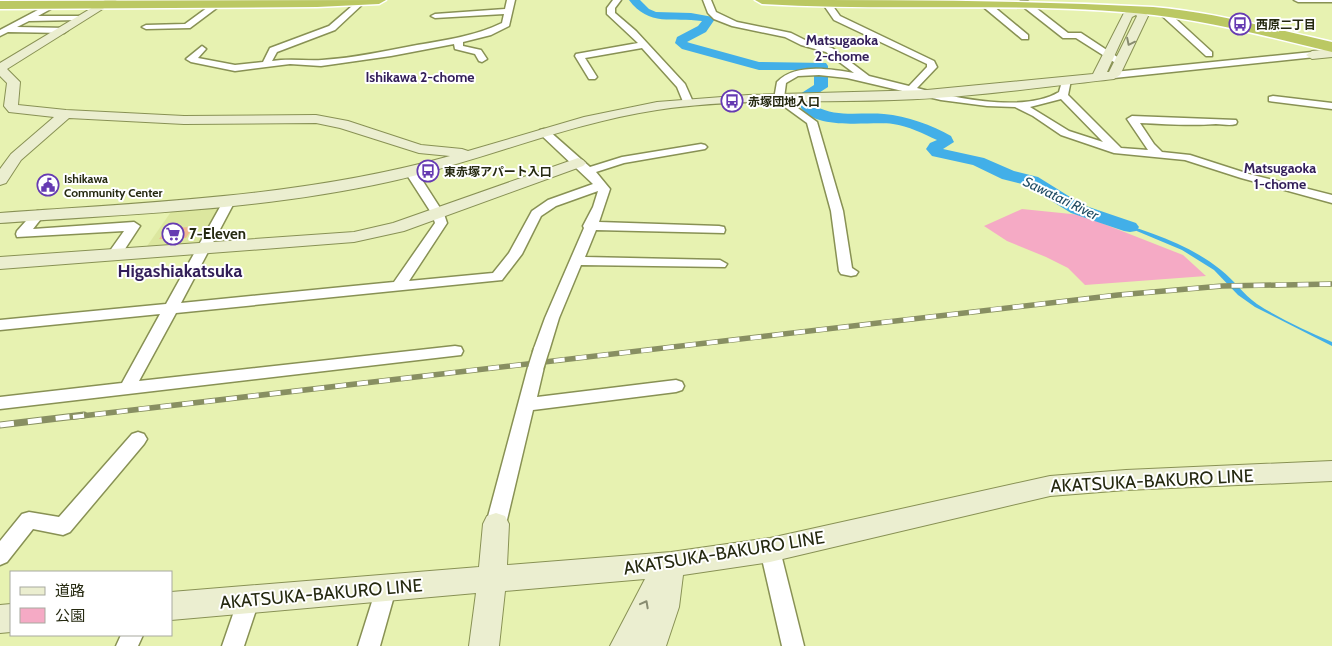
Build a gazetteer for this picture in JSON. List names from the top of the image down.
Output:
{
  "streets": {
    "street": ["AKATSUKA-BAKURO LINE"]
  },
  "districts": [
    "Matsugaoka 2-chome",
    "Ishikawa 2-chome",
    "Matsugaoka 1-chome",
    "Higashiakatsuka"
  ],
  "water": ["Sawatari River"],
  "places": {
    "bus stop": ["西原二丁目", "赤塚団地入口", "東赤塚アパート入口"],
    "public building": ["Ishikawa Community Center"],
    "supermarket": ["7-Eleven"]
  },
  "legend": ["道路", "公園"]
}
